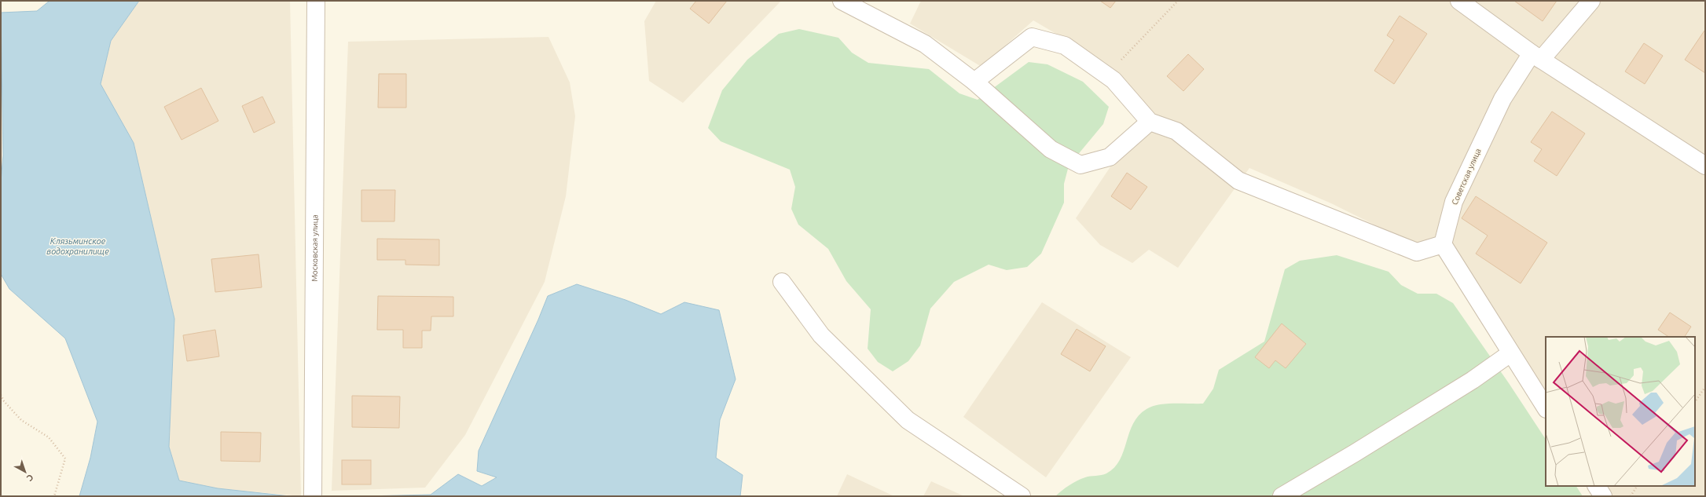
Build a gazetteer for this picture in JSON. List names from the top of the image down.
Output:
{
  "streets": {
    "street": ["Советская улица", "Московская улица"]
  },
  "water": ["Клязьминское водохранилище"],
  "north": "bottom right"
}
